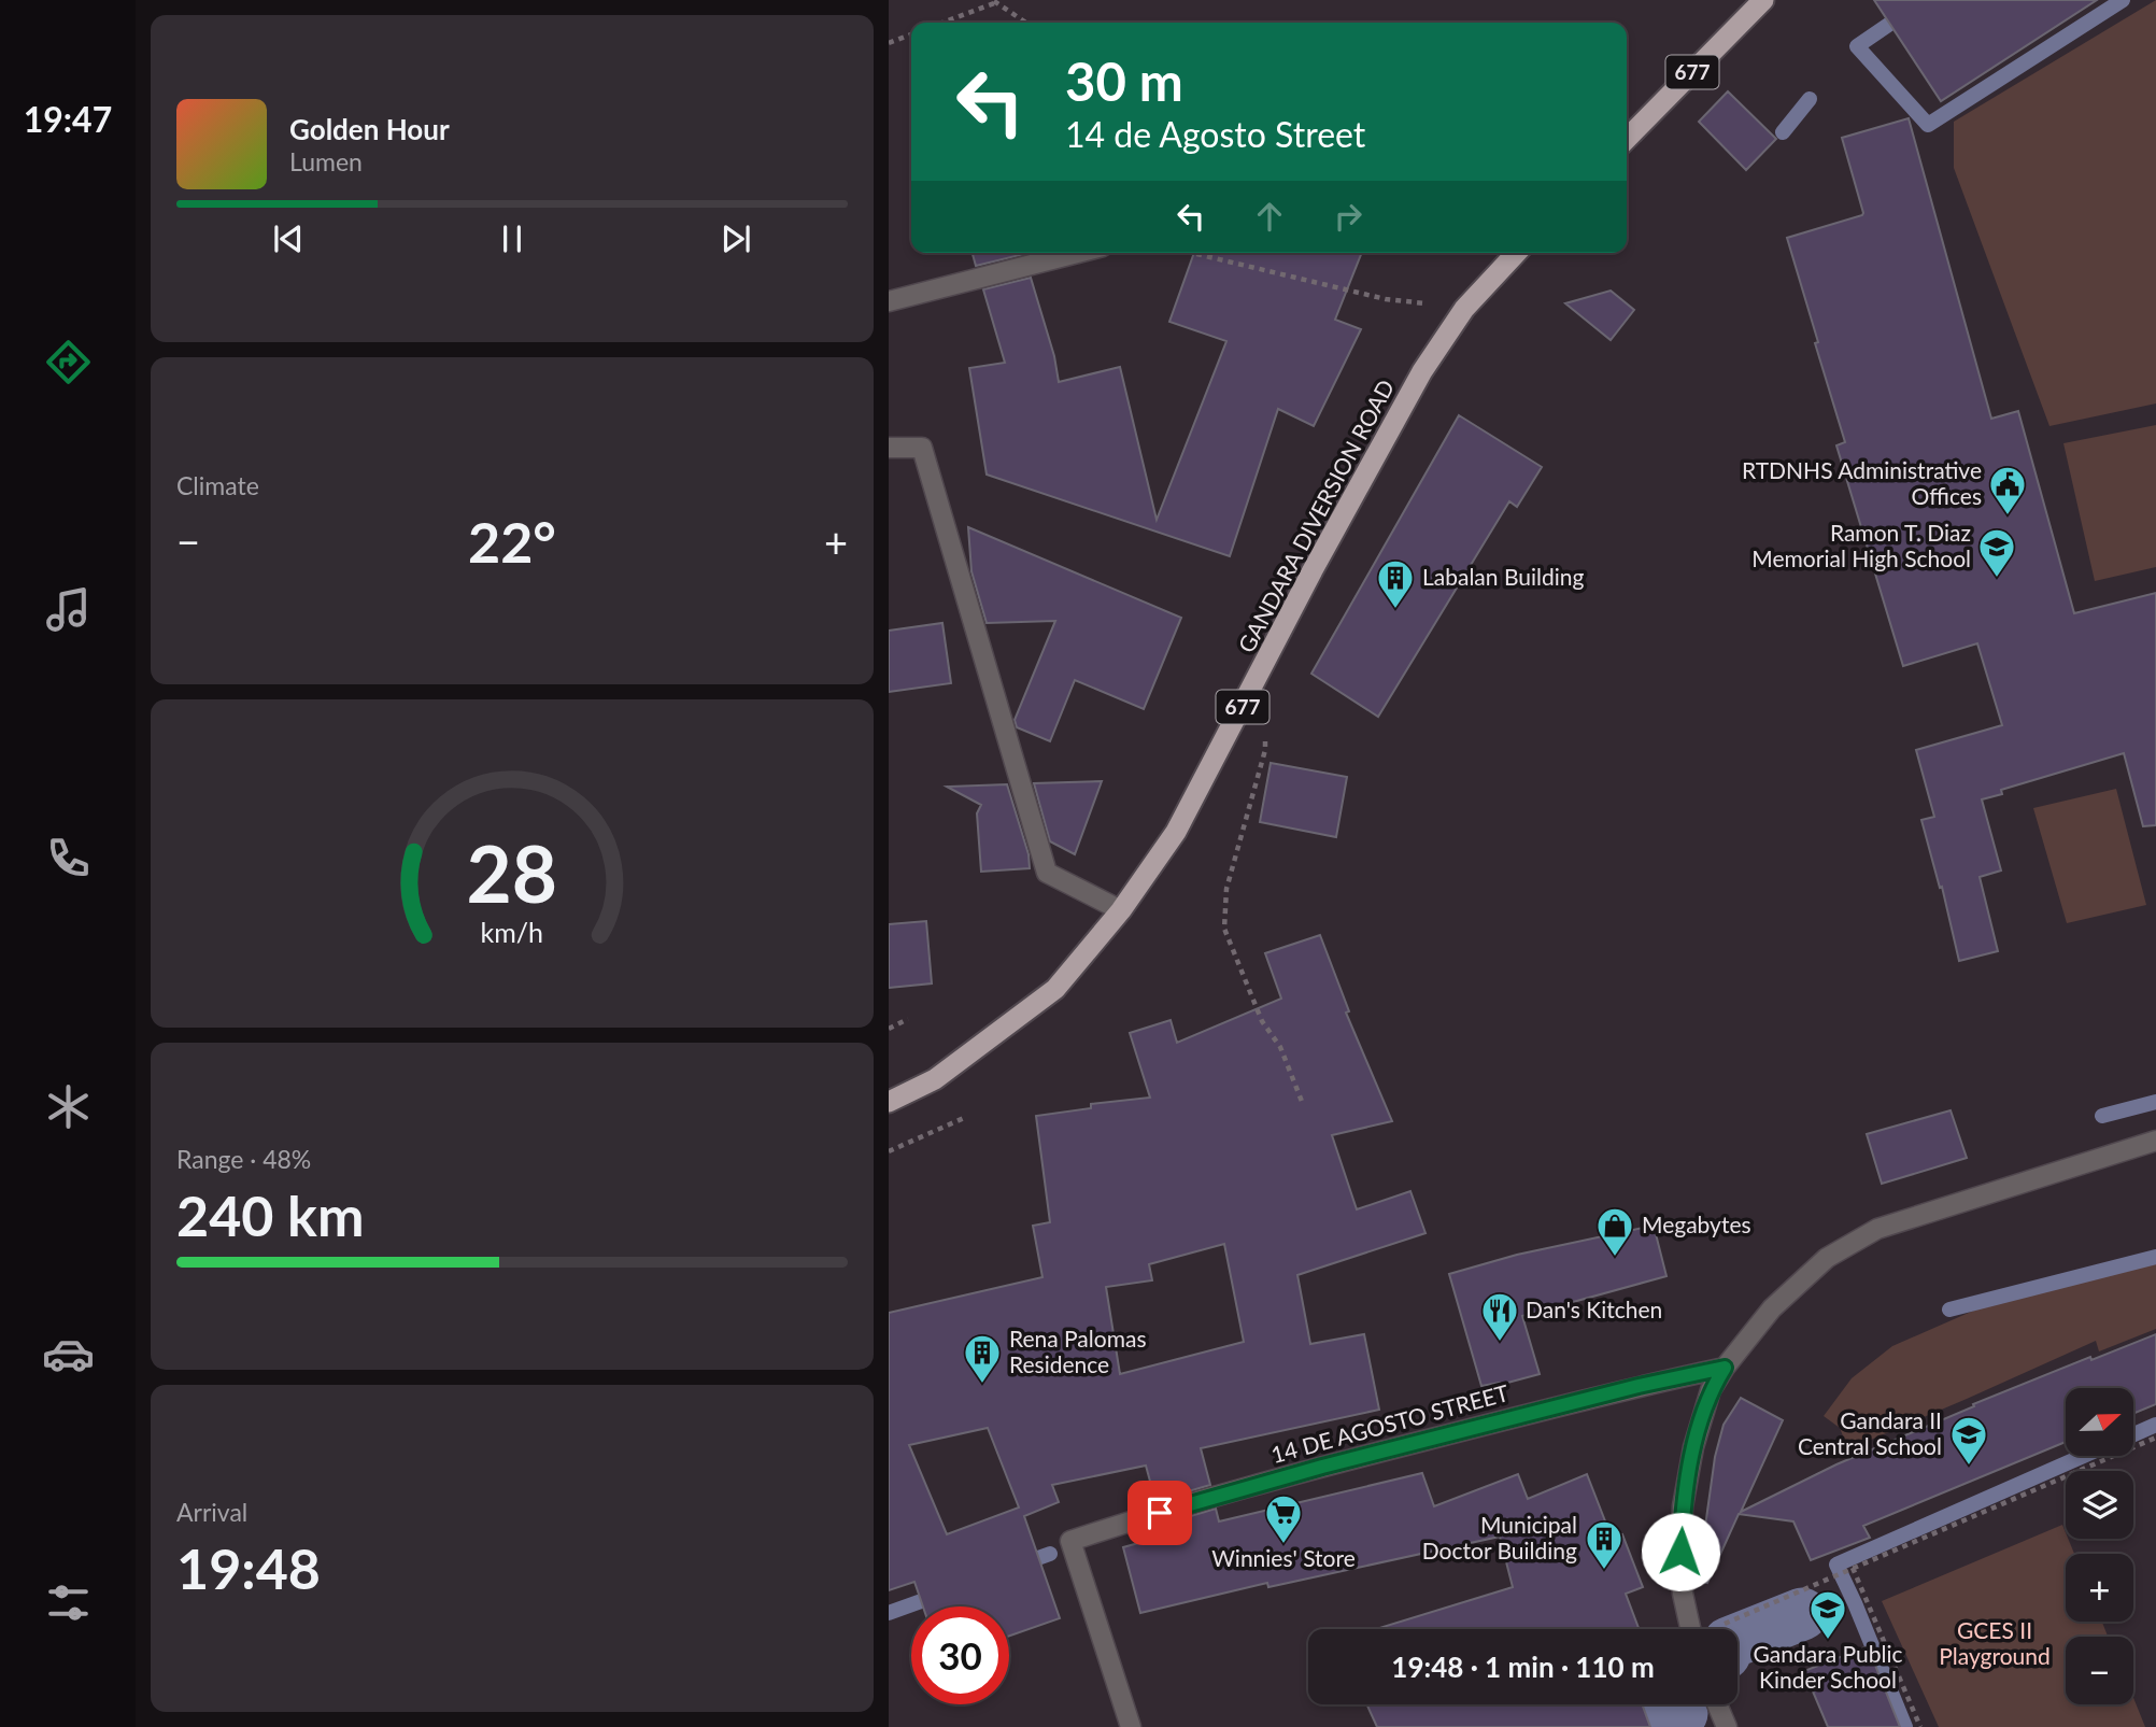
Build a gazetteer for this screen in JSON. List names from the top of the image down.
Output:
{
  "streets": {
    "highway": ["677", "GANDARA DIVERSION ROAD"],
    "street": ["14 DE AGOSTO STREET"]
  },
  "parks": ["GCES II Playground"],
  "places": {
    "public building": ["RTDNHS Administrative Offices"],
    "school or university": ["Ramon T. Diaz Memorial High School", "Gandara II Central School", "Gandara Public Kinder School"],
    "building": ["Labalan Building", "Rena Palomas Residence", "Municipal Doctor Building"],
    "shop": ["Megabytes"],
    "restaurant": ["Dan's Kitchen"],
    "supermarket": ["Winnies' Store"]
  },
  "north": "right",
  "page": {
    "tabs": "19:47",
    "turn": ["30 m", "14 de Agosto Street"],
    "song": ["Golden Hour", "Lumen"],
    "tile": [
      "Climate",
      ["Range · 48%", "240 km"],
      ["Arrival", "19:48"]
    ],
    "heat": ["−", "22°", "+"],
    "map_buttons": ["+", "−"],
    "limit": "30",
    "trip": "19:48 · 1 min · 110 m",
    "gauge": ["28", "km/h"]
  }
}
